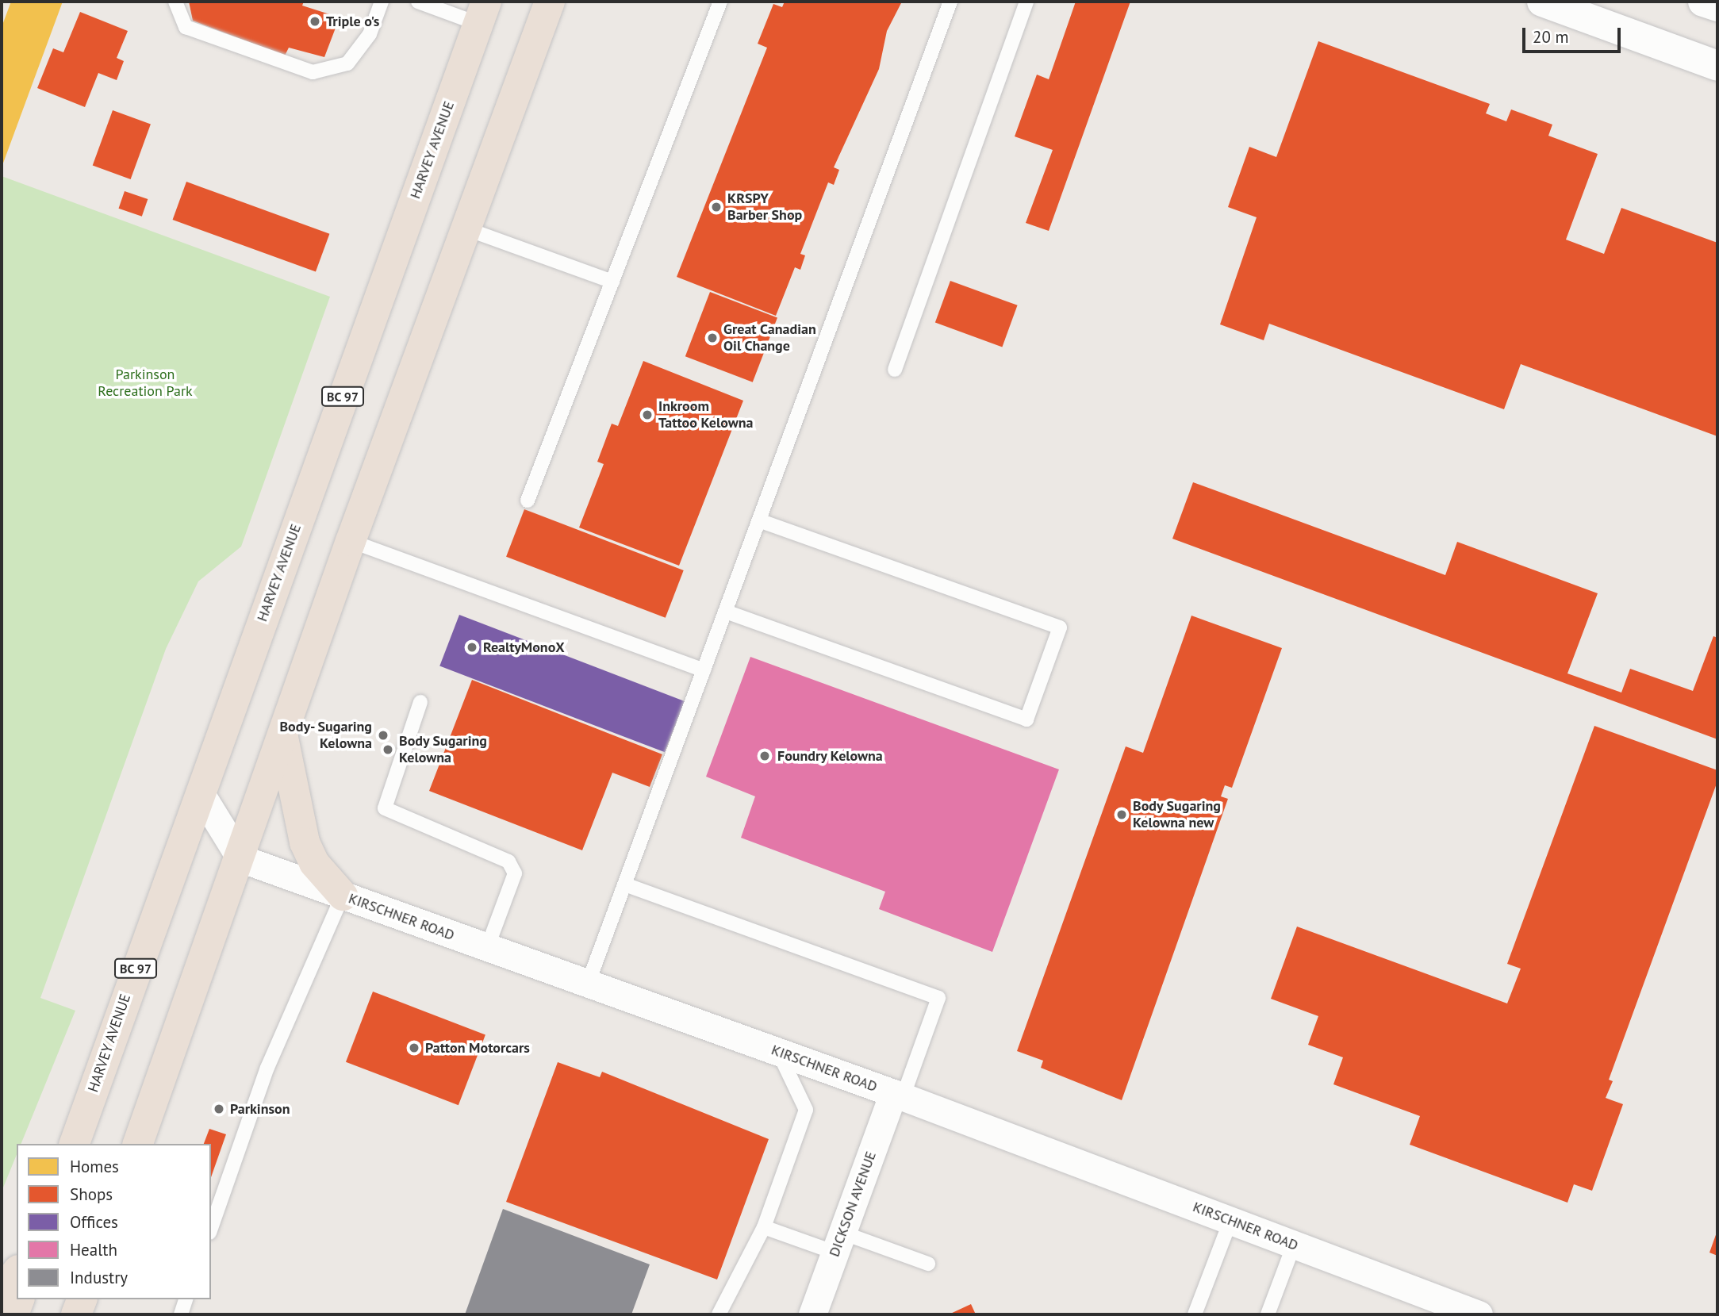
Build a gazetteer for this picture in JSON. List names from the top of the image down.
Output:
{
  "streets": {
    "highway": ["HARVEY AVENUE", "BC 97"],
    "street": ["KIRSCHNER ROAD", "DICKSON AVENUE"]
  },
  "crossings": [
    ["KIRSCHNER ROAD", "DICKSON AVENUE"]
  ],
  "parks": ["Parkinson Recreation Park"],
  "places": [
    "Triple o's",
    "KRSPY Barber Shop",
    "Great Canadian Oil Change",
    "Inkroom Tattoo Kelowna",
    "RealtyMonoX",
    "Body- Sugaring Kelowna",
    "Body Sugaring Kelowna",
    "Foundry Kelowna",
    "Body Sugaring Kelowna new",
    "Patton Motorcars",
    "Parkinson"
  ],
  "legend": [
    "Homes",
    "Shops",
    "Offices",
    "Health",
    "Industry"
  ],
  "scale_bar": "20 m"
}
